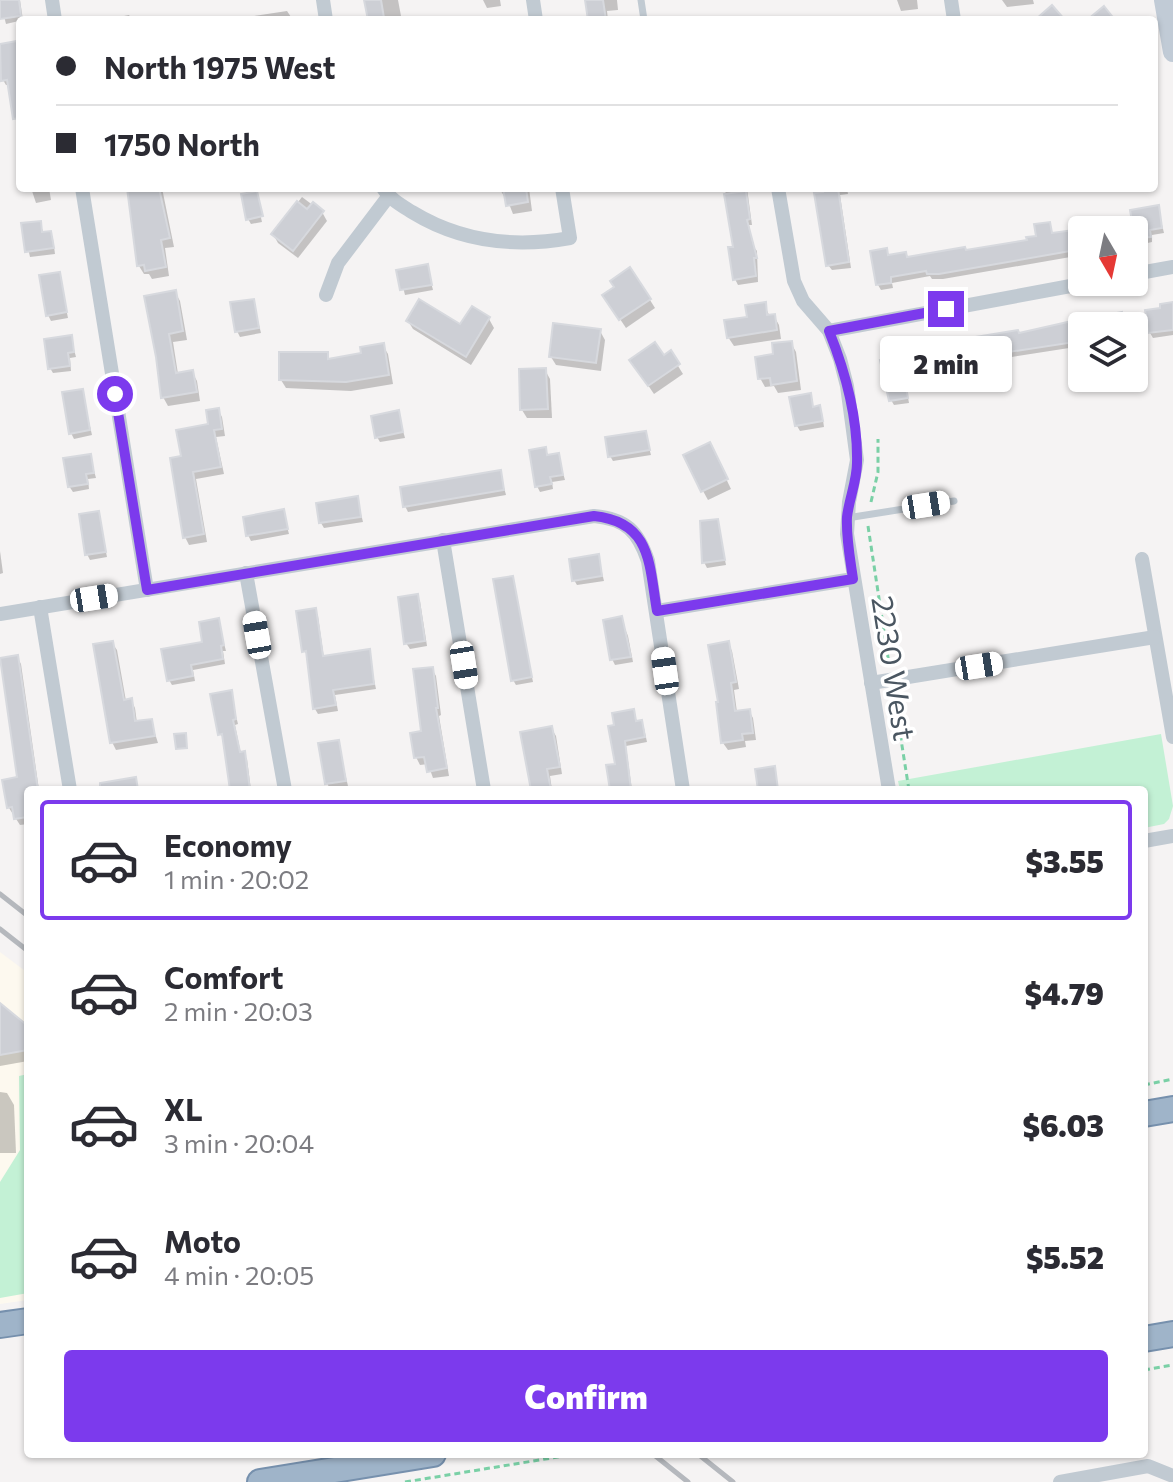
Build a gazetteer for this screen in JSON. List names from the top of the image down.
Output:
{
  "streets": {
    "street": ["2230 West"]
  },
  "north": "bottom",
  "page": {
    "banner": ["North 1975 West", "1750 North"],
    "bubble": "2 min",
    "list": [
      {
        "name": "Economy",
        "note": "1 min · 20:02",
        "value": "$3.55"
      },
      {
        "name": "Comfort",
        "note": "2 min · 20:03",
        "value": "$4.79"
      },
      {
        "name": "XL",
        "note": "3 min · 20:04",
        "value": "$6.03"
      },
      {
        "name": "Moto",
        "note": "4 min · 20:05",
        "value": "$5.52"
      }
    ],
    "buttons": "Confirm"
  }
}
